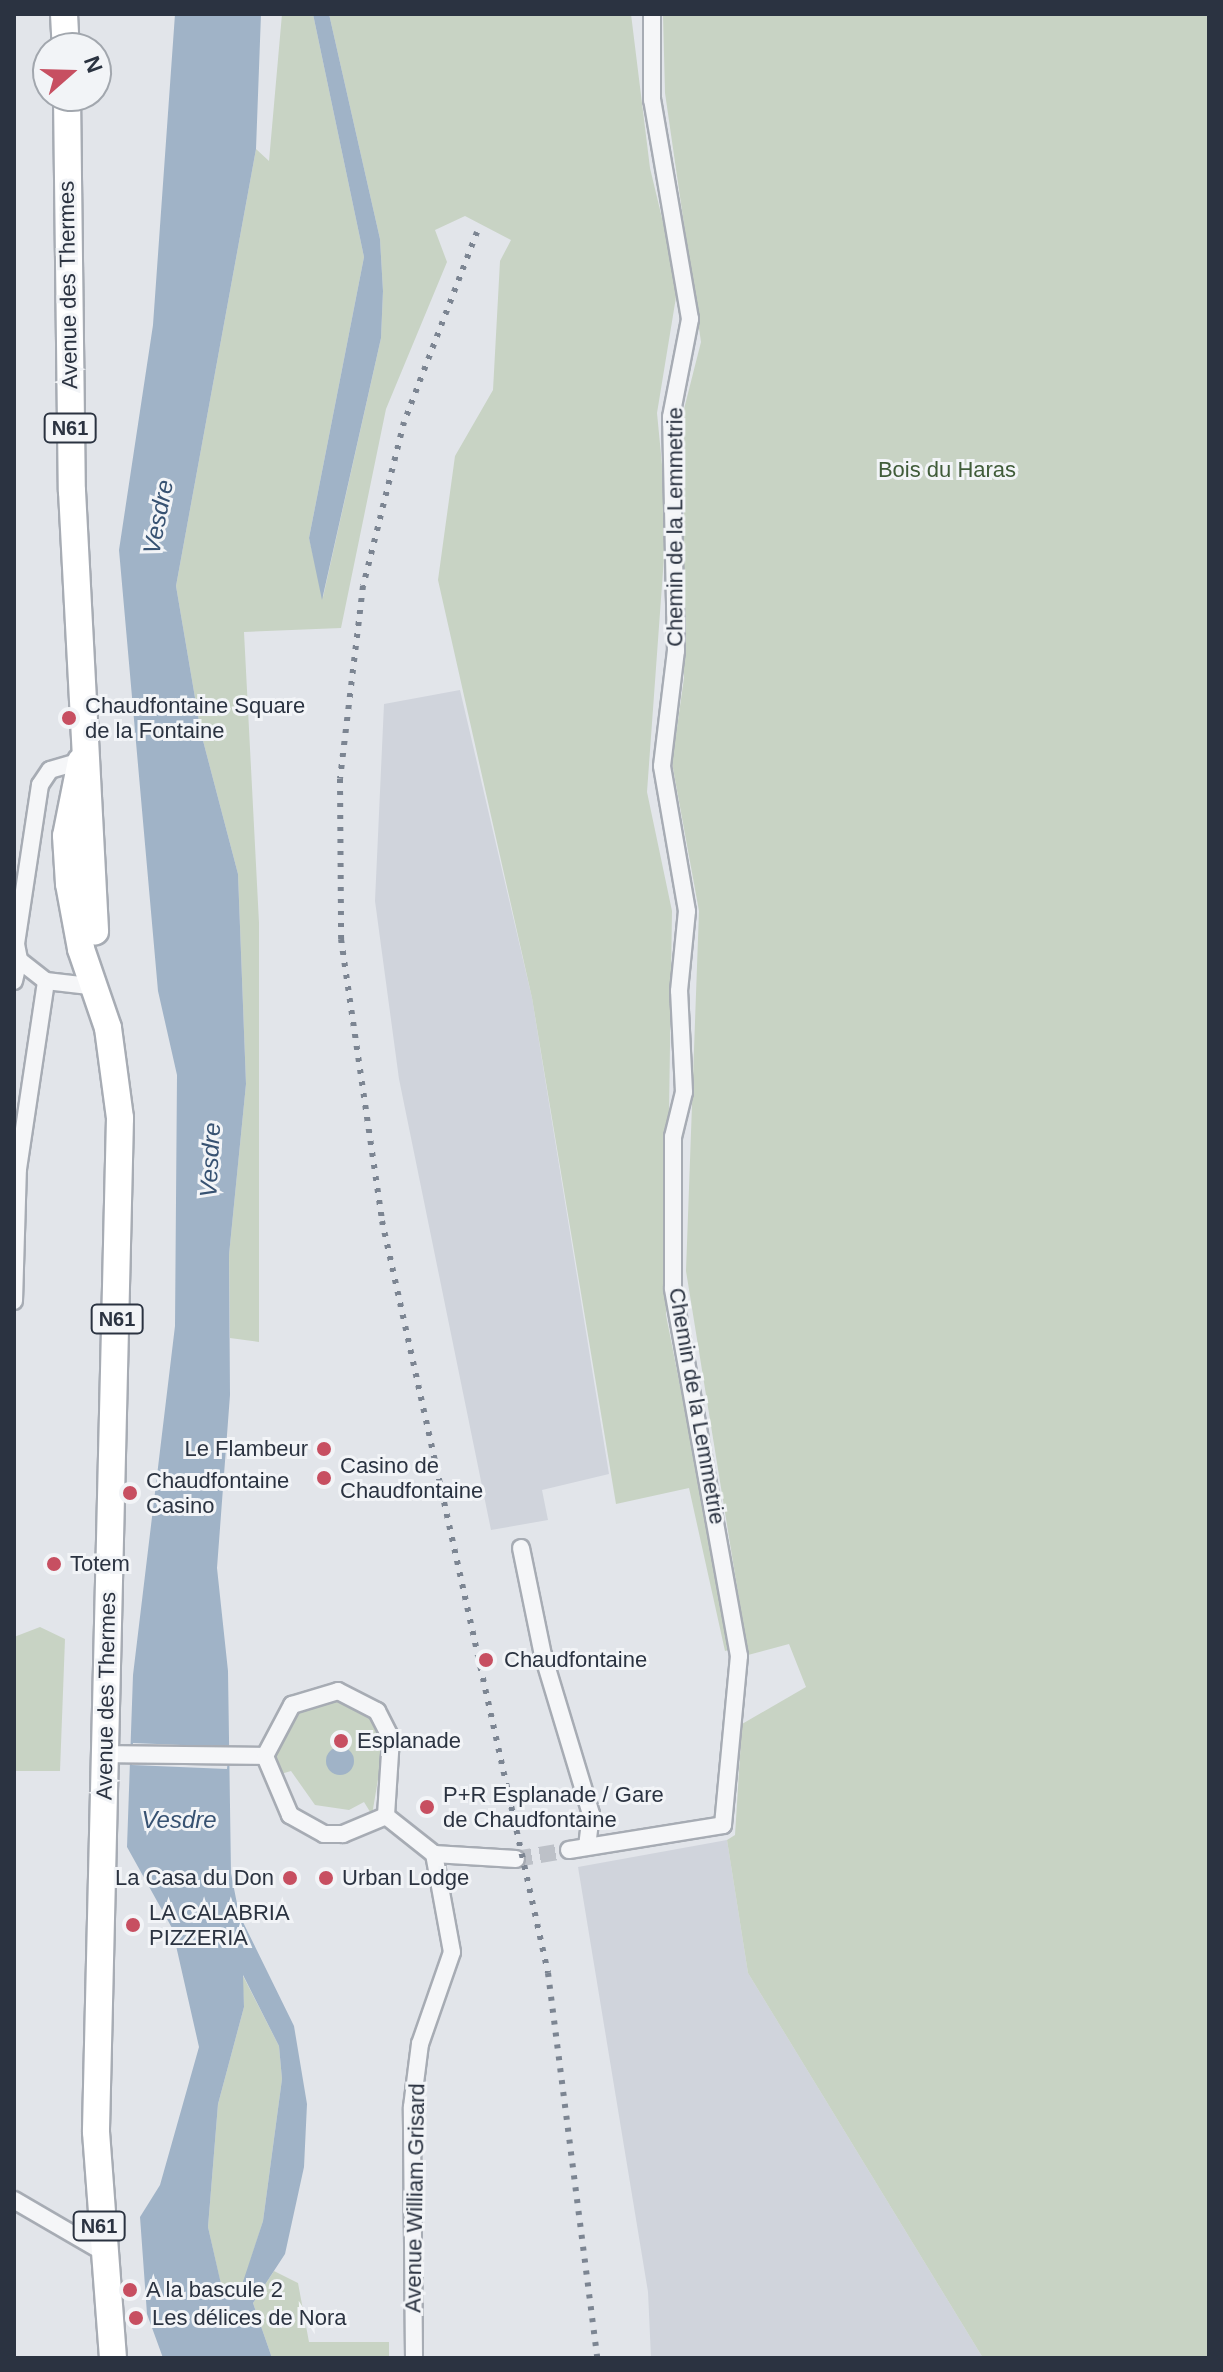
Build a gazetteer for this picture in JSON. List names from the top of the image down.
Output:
{
  "streets": {
    "main road": ["Avenue des Thermes", "N61"],
    "street": ["Chemin de la Lemmetrie", "Avenue William Grisard"]
  },
  "water": ["Vesdre"],
  "parks": ["Bois du Haras"],
  "places": [
    "Chaudfontaine Square de la Fontaine",
    "Le Flambeur",
    "Casino de Chaudfontaine",
    "Chaudfontaine Casino",
    "Totem",
    "Chaudfontaine",
    "Esplanade",
    "P+R Esplanade / Gare de Chaudfontaine",
    "La Casa du Don",
    "Urban Lodge",
    "LA CALABRIA PIZZERIA",
    "A la bascule 2",
    "Les délices de Nora"
  ],
  "north": "right"
}
